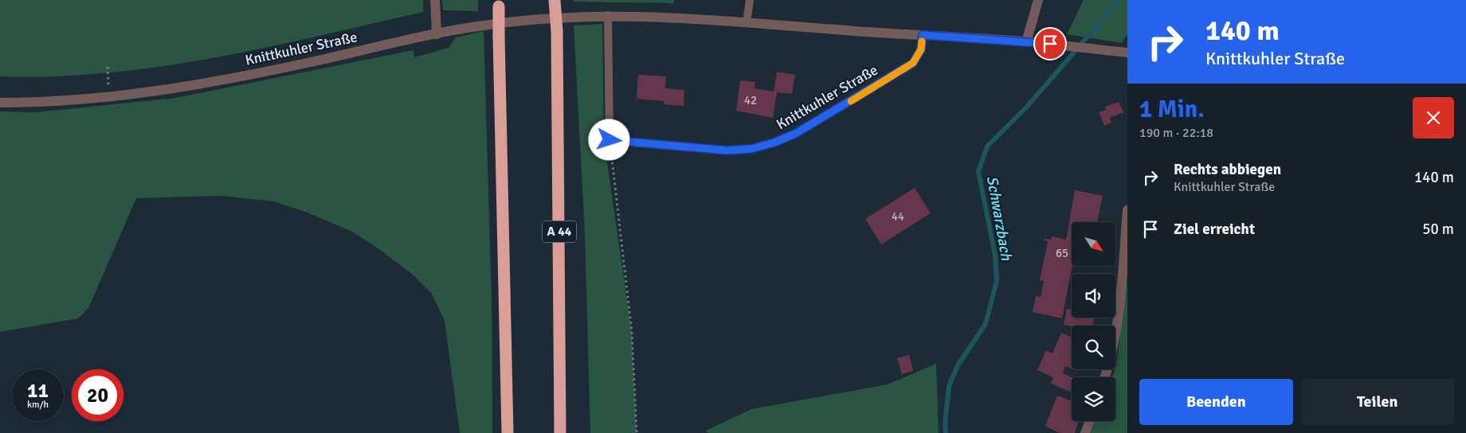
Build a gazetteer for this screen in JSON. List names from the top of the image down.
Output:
{
  "streets": {
    "highway": ["A 44"],
    "street": ["Knittkuhler Straße"]
  },
  "water": ["Schwarzbach"],
  "house_numbers": ["42", "44", "65"],
  "north": "bottom right",
  "page": {
    "turn": ["140 m", "Knittkuhler Straße"],
    "heading": ["1 Min.", "190 m · 22:18"],
    "list": [
      {
        "name": "Rechts abbiegen",
        "note": "Knittkuhler Straße",
        "value": "140 m"
      },
      {
        "name": "Ziel erreicht",
        "value": "50 m"
      }
    ],
    "speed": "11 km/h",
    "limit": "20",
    "buttons": ["Beenden", "Teilen"]
  }
}
